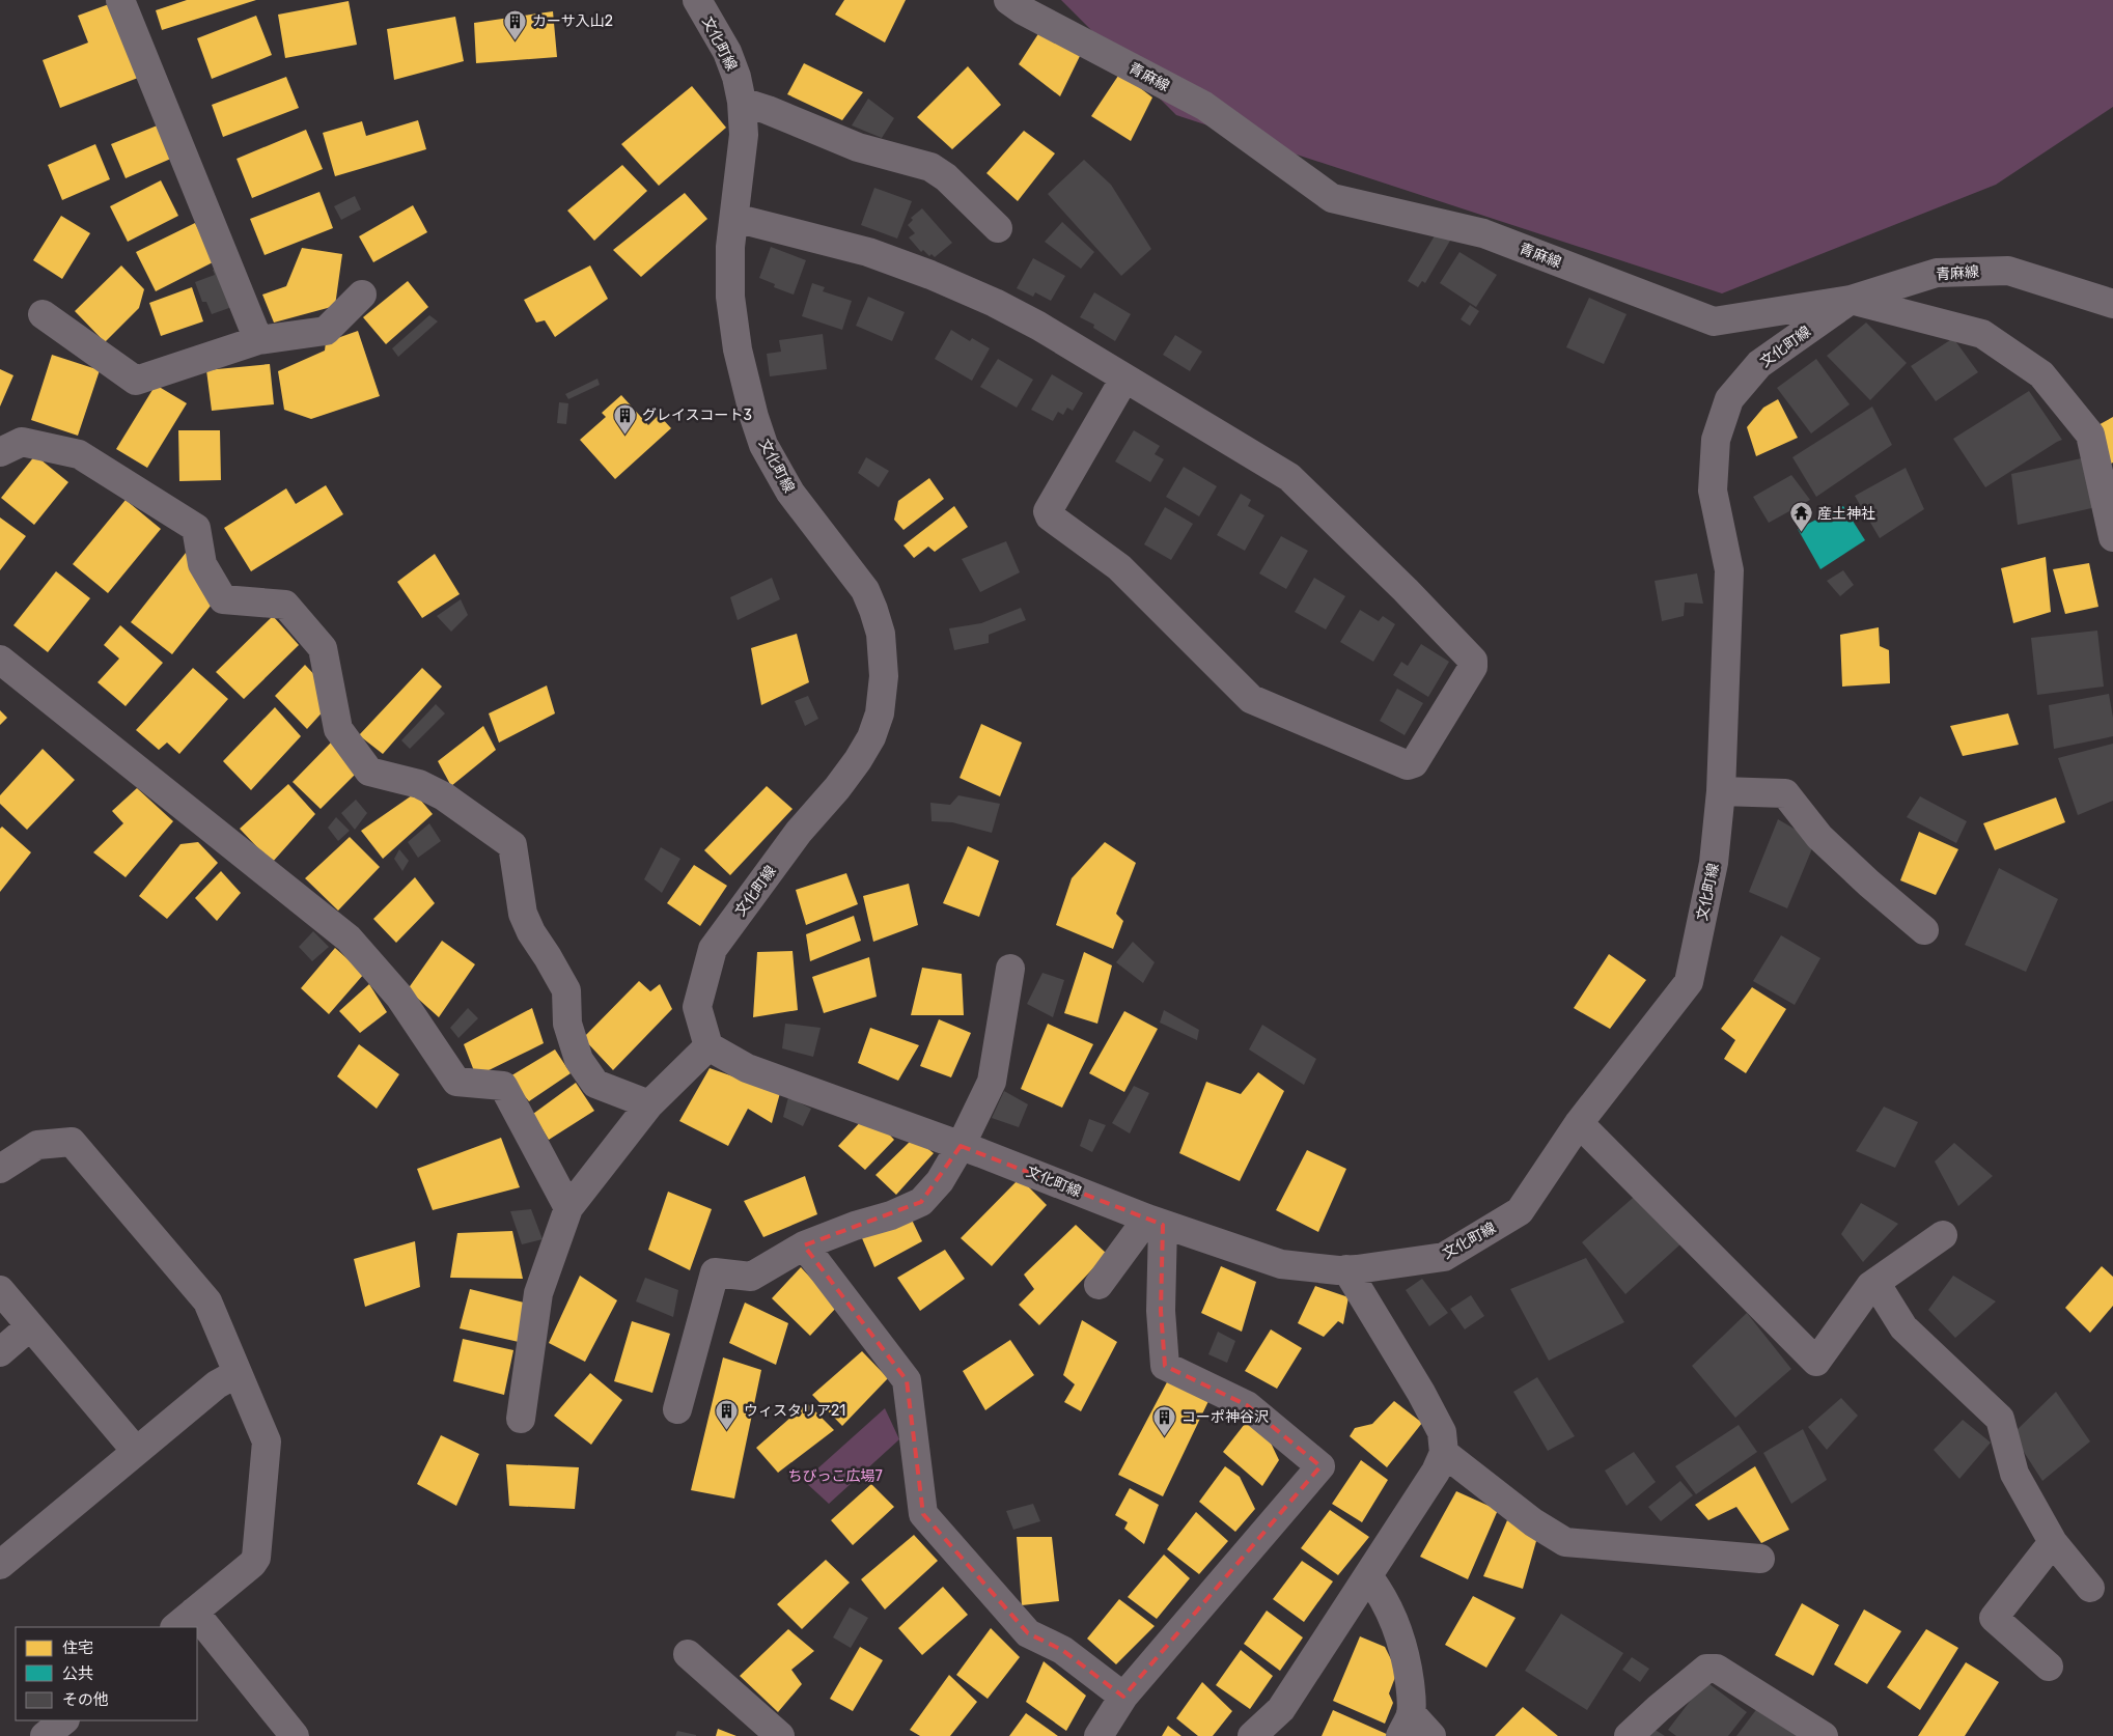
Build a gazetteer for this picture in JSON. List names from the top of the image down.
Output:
{
  "streets": {
    "street": ["文化町線", "青麻線"]
  },
  "crossings": [
    ["文化町線", "青麻線"]
  ],
  "parks": ["ちびっこ広場7"],
  "places": {
    "building": [
      "カーサ入山2",
      "グレイスコート3",
      "ウィスタリア21",
      "コーポ神谷沢"
    ],
    "temple": ["産土神社"]
  },
  "legend": ["住宅", "公共", "その他"]
}
